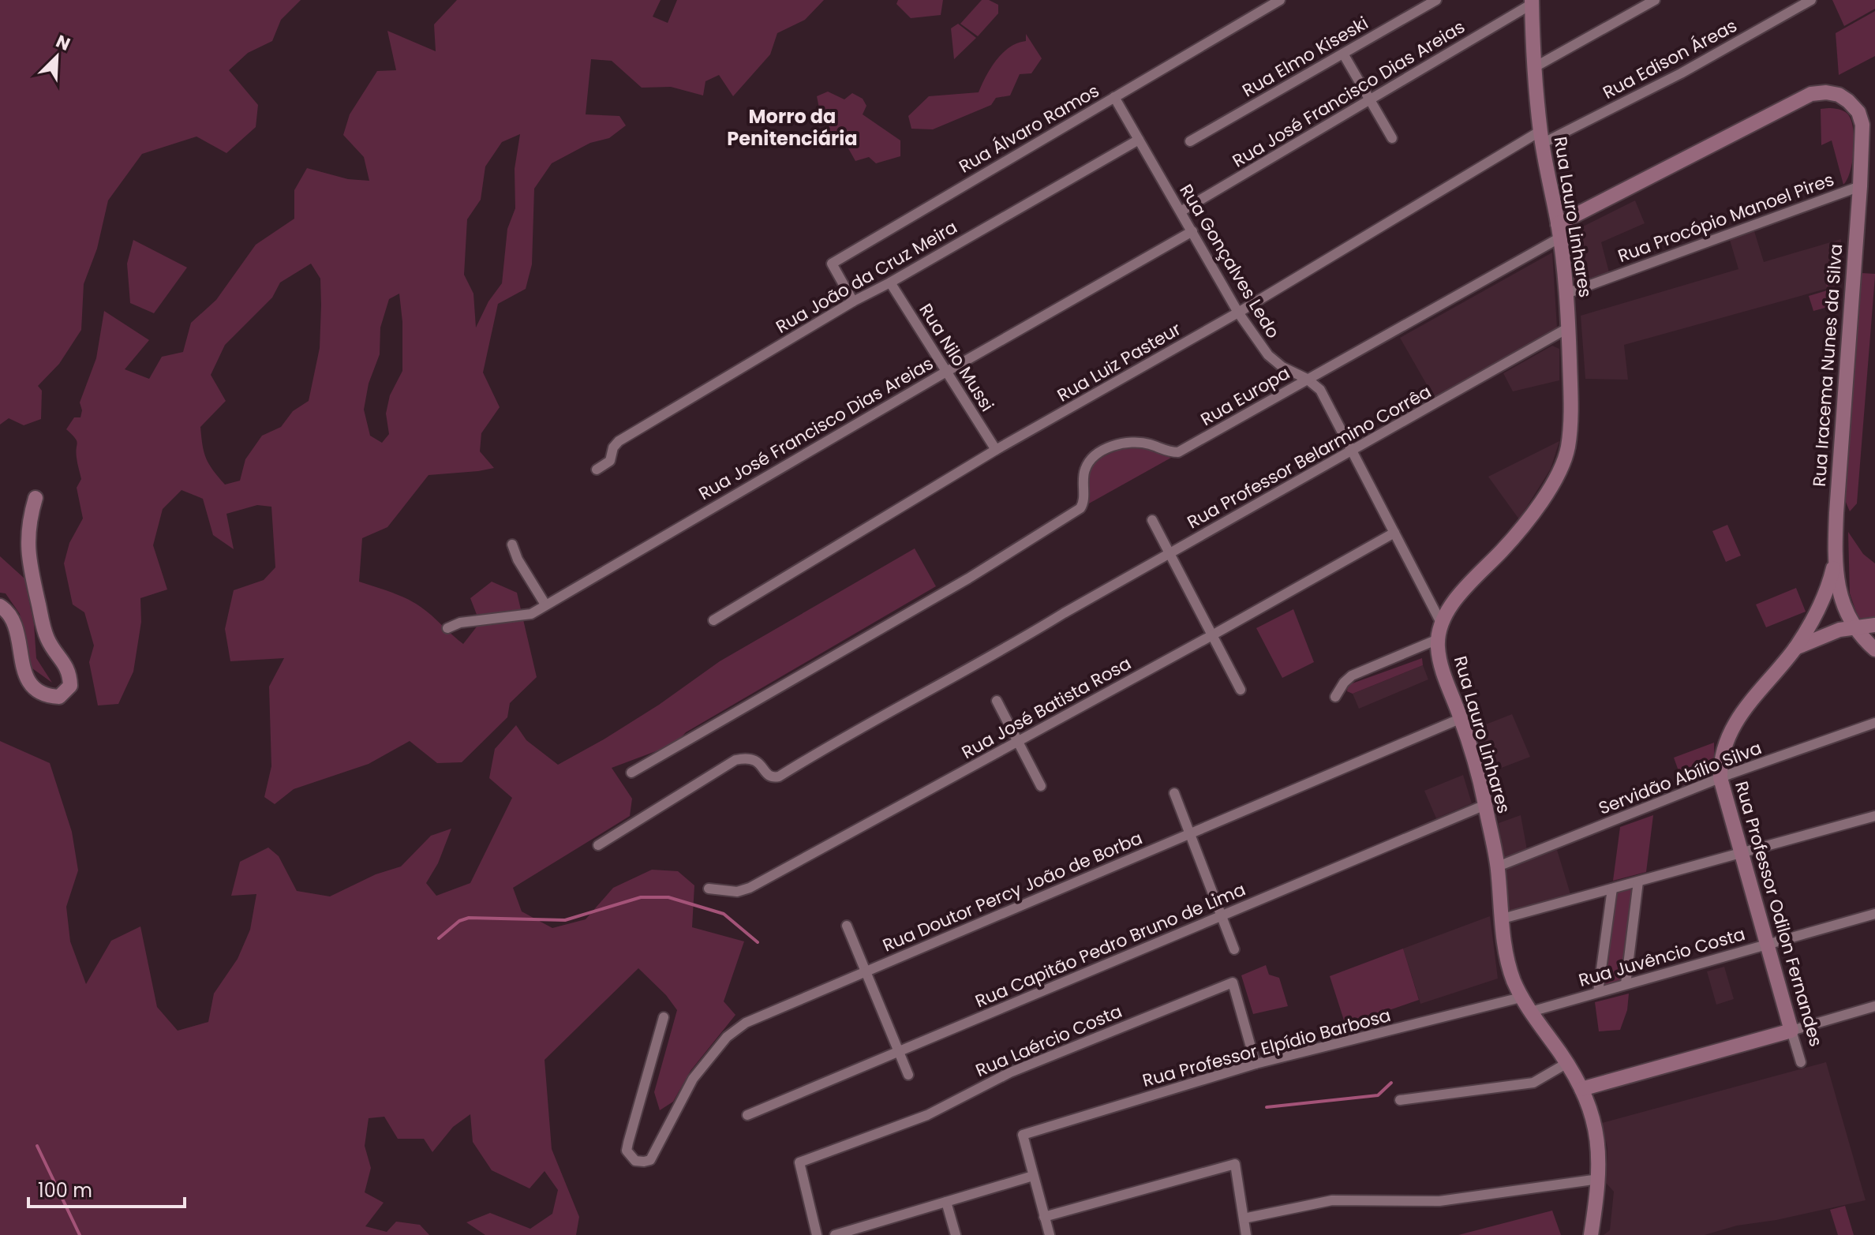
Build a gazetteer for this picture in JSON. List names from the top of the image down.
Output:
{
  "streets": {
    "street": [
      "Rua Elmo Kiseski",
      "Rua Edison Áreas",
      "Rua José Francisco Dias Areias",
      "Rua Álvaro Ramos",
      "Rua Lauro Linhares",
      "Rua Procópio Manoel Pires",
      "Rua Gonçalves Ledo",
      "Rua João da Cruz Meira",
      "Rua Nilo Mussi",
      "Rua Luiz Pasteur",
      "Rua Iracema Nunes da Silva",
      "Rua Europa",
      "Rua Professor Belarmino Corrêa",
      "Rua José Batista Rosa",
      "Servidão Abílio Silva",
      "Rua Doutor Percy João de Borba",
      "Rua Professor Odilon Fernandes",
      "Rua Capitão Pedro Bruno de Lima",
      "Rua Juvêncio Costa",
      "Rua Laércio Costa",
      "Rua Professor Elpídio Barbosa"
    ]
  },
  "crossings": [
    ["Rua Edison Áreas", "Rua Lauro Linhares"],
    ["Rua Edison Áreas", "Rua Luiz Pasteur"],
    ["Rua José Francisco Dias Areias", "Rua Lauro Linhares"],
    ["Rua José Francisco Dias Areias", "Rua Gonçalves Ledo"],
    ["Rua José Francisco Dias Areias", "Rua Nilo Mussi"],
    ["Rua Álvaro Ramos", "Rua Gonçalves Ledo"],
    ["Rua Álvaro Ramos", "Rua João da Cruz Meira"],
    ["Rua Lauro Linhares", "Rua Procópio Manoel Pires"],
    ["Rua Lauro Linhares", "Rua Gonçalves Ledo"],
    ["Rua Lauro Linhares", "Rua Luiz Pasteur"],
    ["Rua Lauro Linhares", "Rua Iracema Nunes da Silva"],
    ["Rua Lauro Linhares", "Rua Europa"],
    ["Rua Lauro Linhares", "Rua Professor Belarmino Corrêa"],
    ["Rua Lauro Linhares", "Servidão Abílio Silva"],
    ["Rua Lauro Linhares", "Rua Doutor Percy João de Borba"],
    ["Rua Lauro Linhares", "Rua Capitão Pedro Bruno de Lima"],
    ["Rua Lauro Linhares", "Rua Juvêncio Costa"],
    ["Rua Lauro Linhares", "Rua Professor Elpídio Barbosa"],
    ["Rua Procópio Manoel Pires", "Rua Iracema Nunes da Silva"],
    ["Rua Gonçalves Ledo", "Rua João da Cruz Meira"],
    ["Rua Gonçalves Ledo", "Rua Luiz Pasteur"],
    ["Rua Gonçalves Ledo", "Rua Europa"],
    ["Rua Gonçalves Ledo", "Rua Professor Belarmino Corrêa"],
    ["Rua Gonçalves Ledo", "Rua José Batista Rosa"],
    ["Rua João da Cruz Meira", "Rua Nilo Mussi"],
    ["Rua Nilo Mussi", "Rua Luiz Pasteur"],
    ["Rua Iracema Nunes da Silva", "Rua Europa"],
    ["Rua Iracema Nunes da Silva", "Rua Professor Odilon Fernandes"],
    ["Servidão Abílio Silva", "Rua Professor Odilon Fernandes"],
    ["Rua Professor Odilon Fernandes", "Rua Juvêncio Costa"],
    ["Rua Laércio Costa", "Rua Professor Elpídio Barbosa"]
  ],
  "districts": ["Morro da Penitenciária"],
  "scale_bar": "100 m",
  "north": "top right"
}
